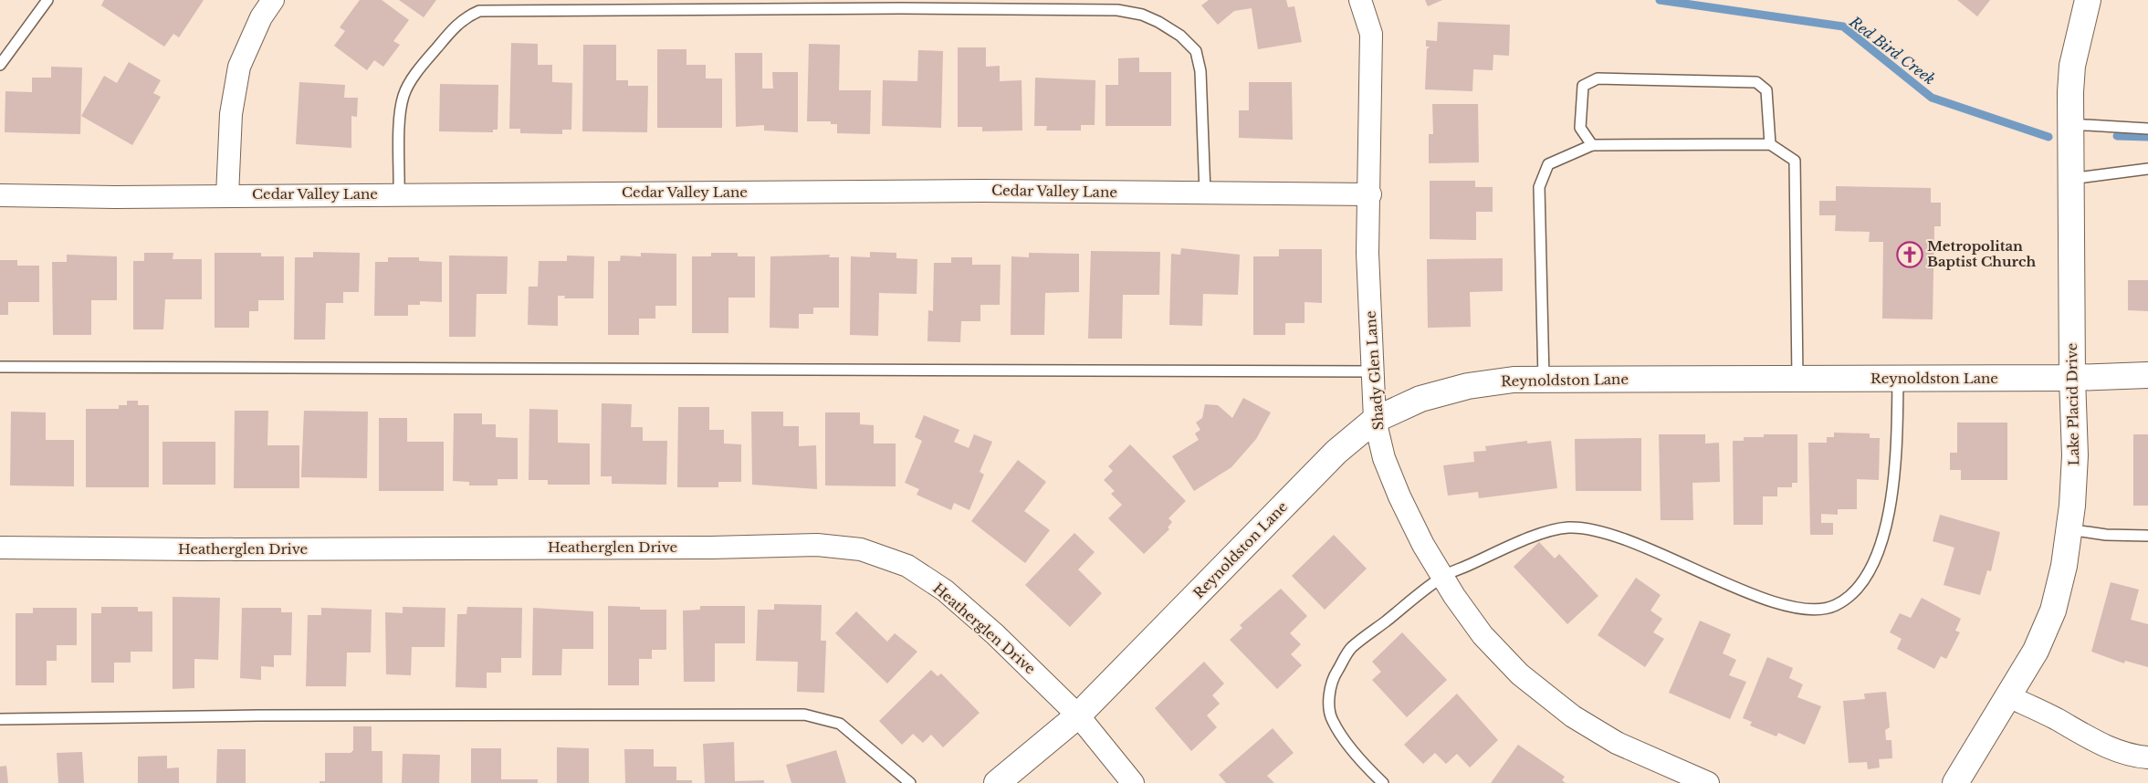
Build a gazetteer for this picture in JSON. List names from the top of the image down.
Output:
{
  "streets": {
    "street": [
      "Cedar Valley Lane",
      "Shady Glen Lane",
      "Reynoldston Lane",
      "Lake Placid Drive",
      "Heatherglen Drive"
    ]
  },
  "crossings": [
    ["Cedar Valley Lane", "Shady Glen Lane"],
    ["Shady Glen Lane", "Reynoldston Lane"],
    ["Reynoldston Lane", "Lake Placid Drive"],
    ["Reynoldston Lane", "Heatherglen Drive"]
  ],
  "water": ["Red Bird Creek"],
  "places": {
    "church": ["Metropolitan Baptist Church"]
  }
}
